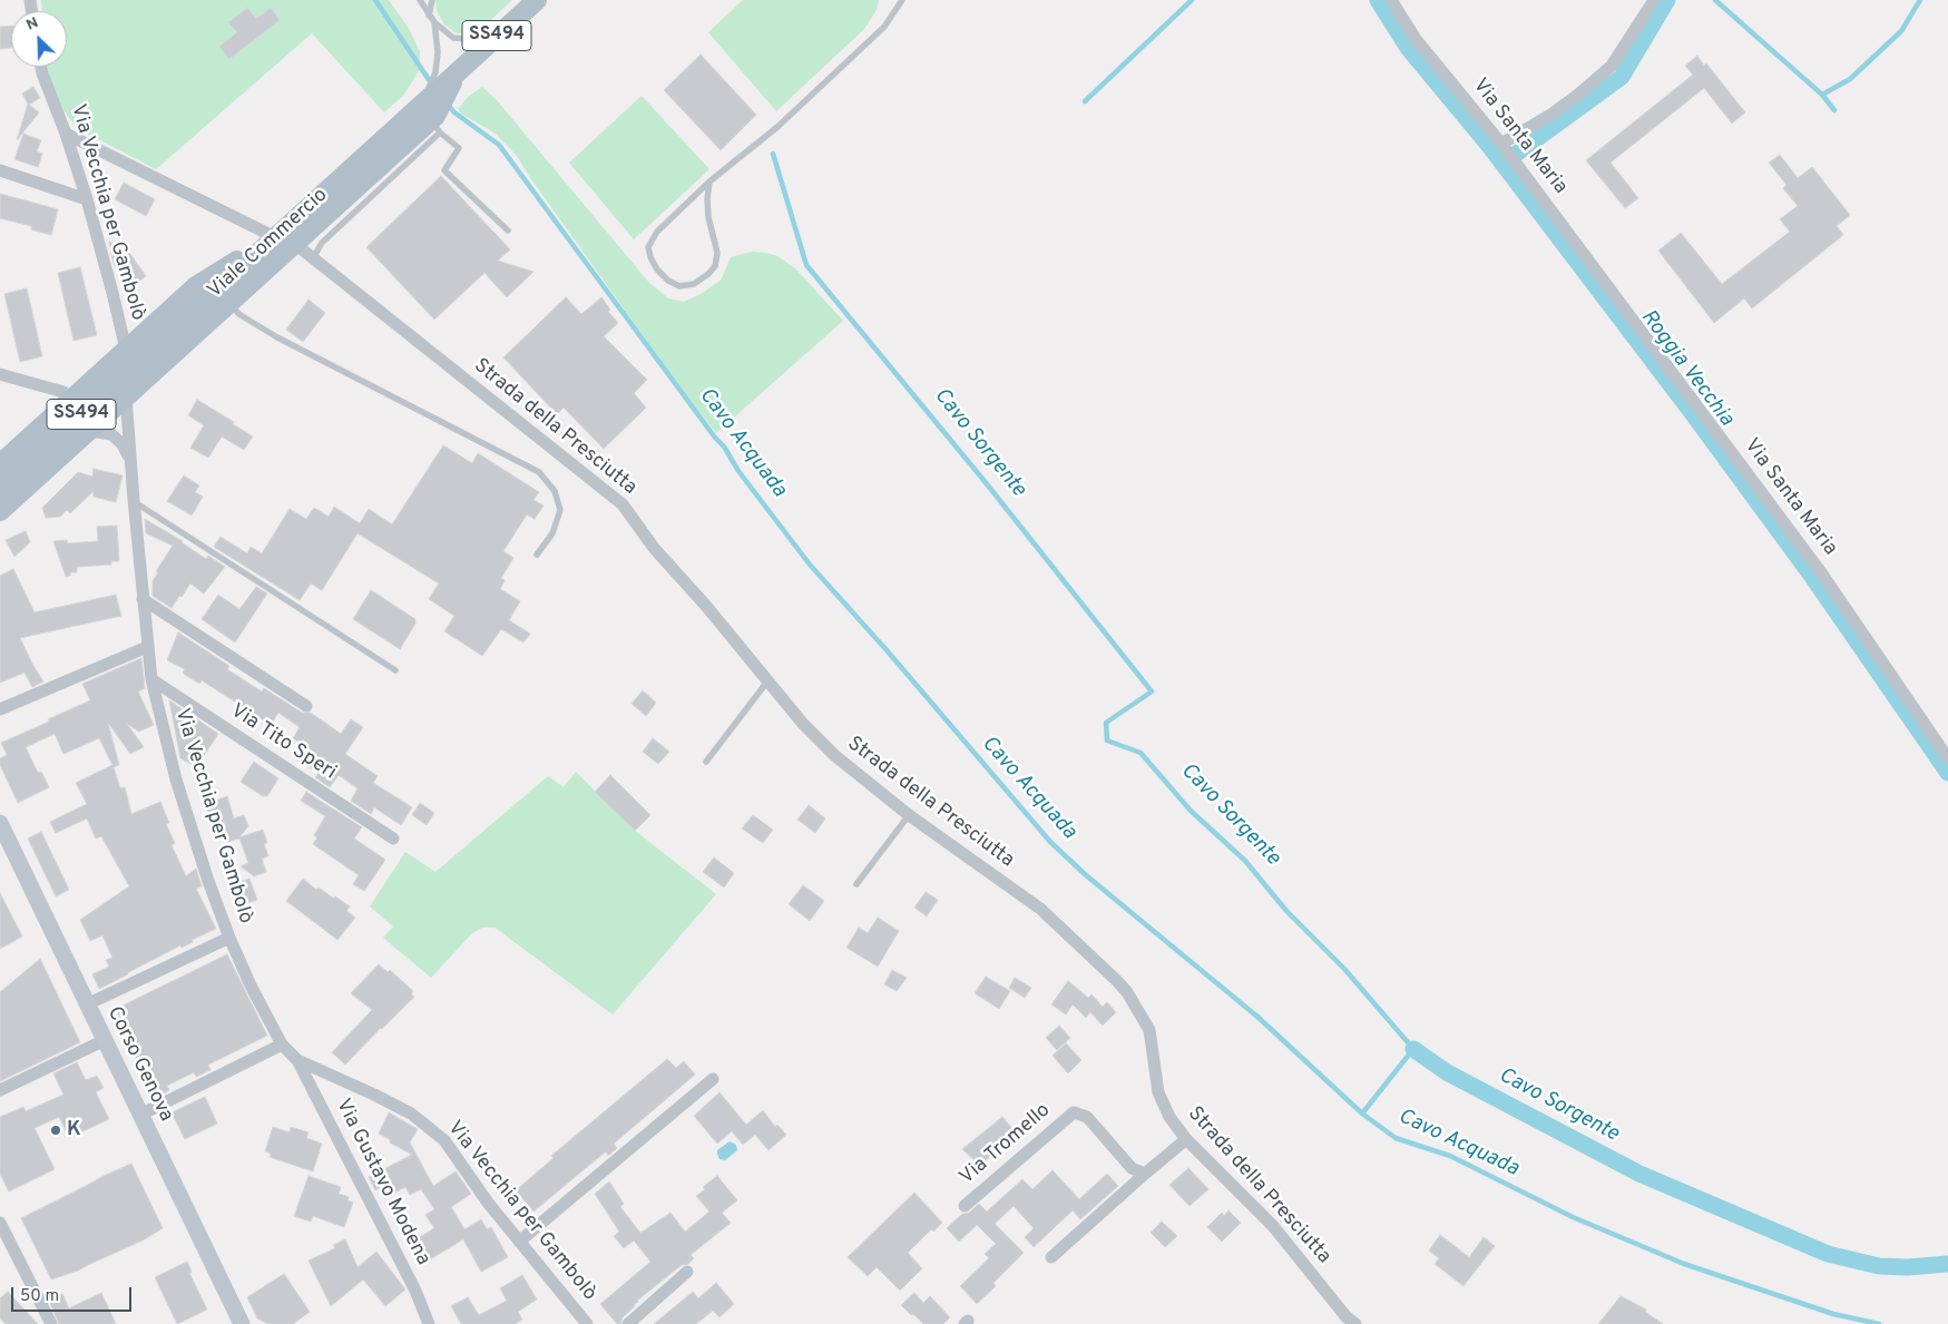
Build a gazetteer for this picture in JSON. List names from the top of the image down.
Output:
{
  "streets": {
    "main road": ["SS494", "Viale Commercio", "Corso Genova"],
    "street": [
      "Via Santa Maria",
      "Via Vecchia per Gambolò",
      "Strada della Presciutta",
      "Via Tito Speri",
      "Via Tromello",
      "Via Gustavo Modena"
    ]
  },
  "crossings": [
    ["Via Vecchia per Gambolò", "Via Tito Speri"],
    ["Via Vecchia per Gambolò", "Via Gustavo Modena"]
  ],
  "water": ["Roggia Vecchia", "Cavo Acquada", "Cavo Sorgente"],
  "places": ["K"],
  "scale_bar": "50 m",
  "north": "top left"
}
